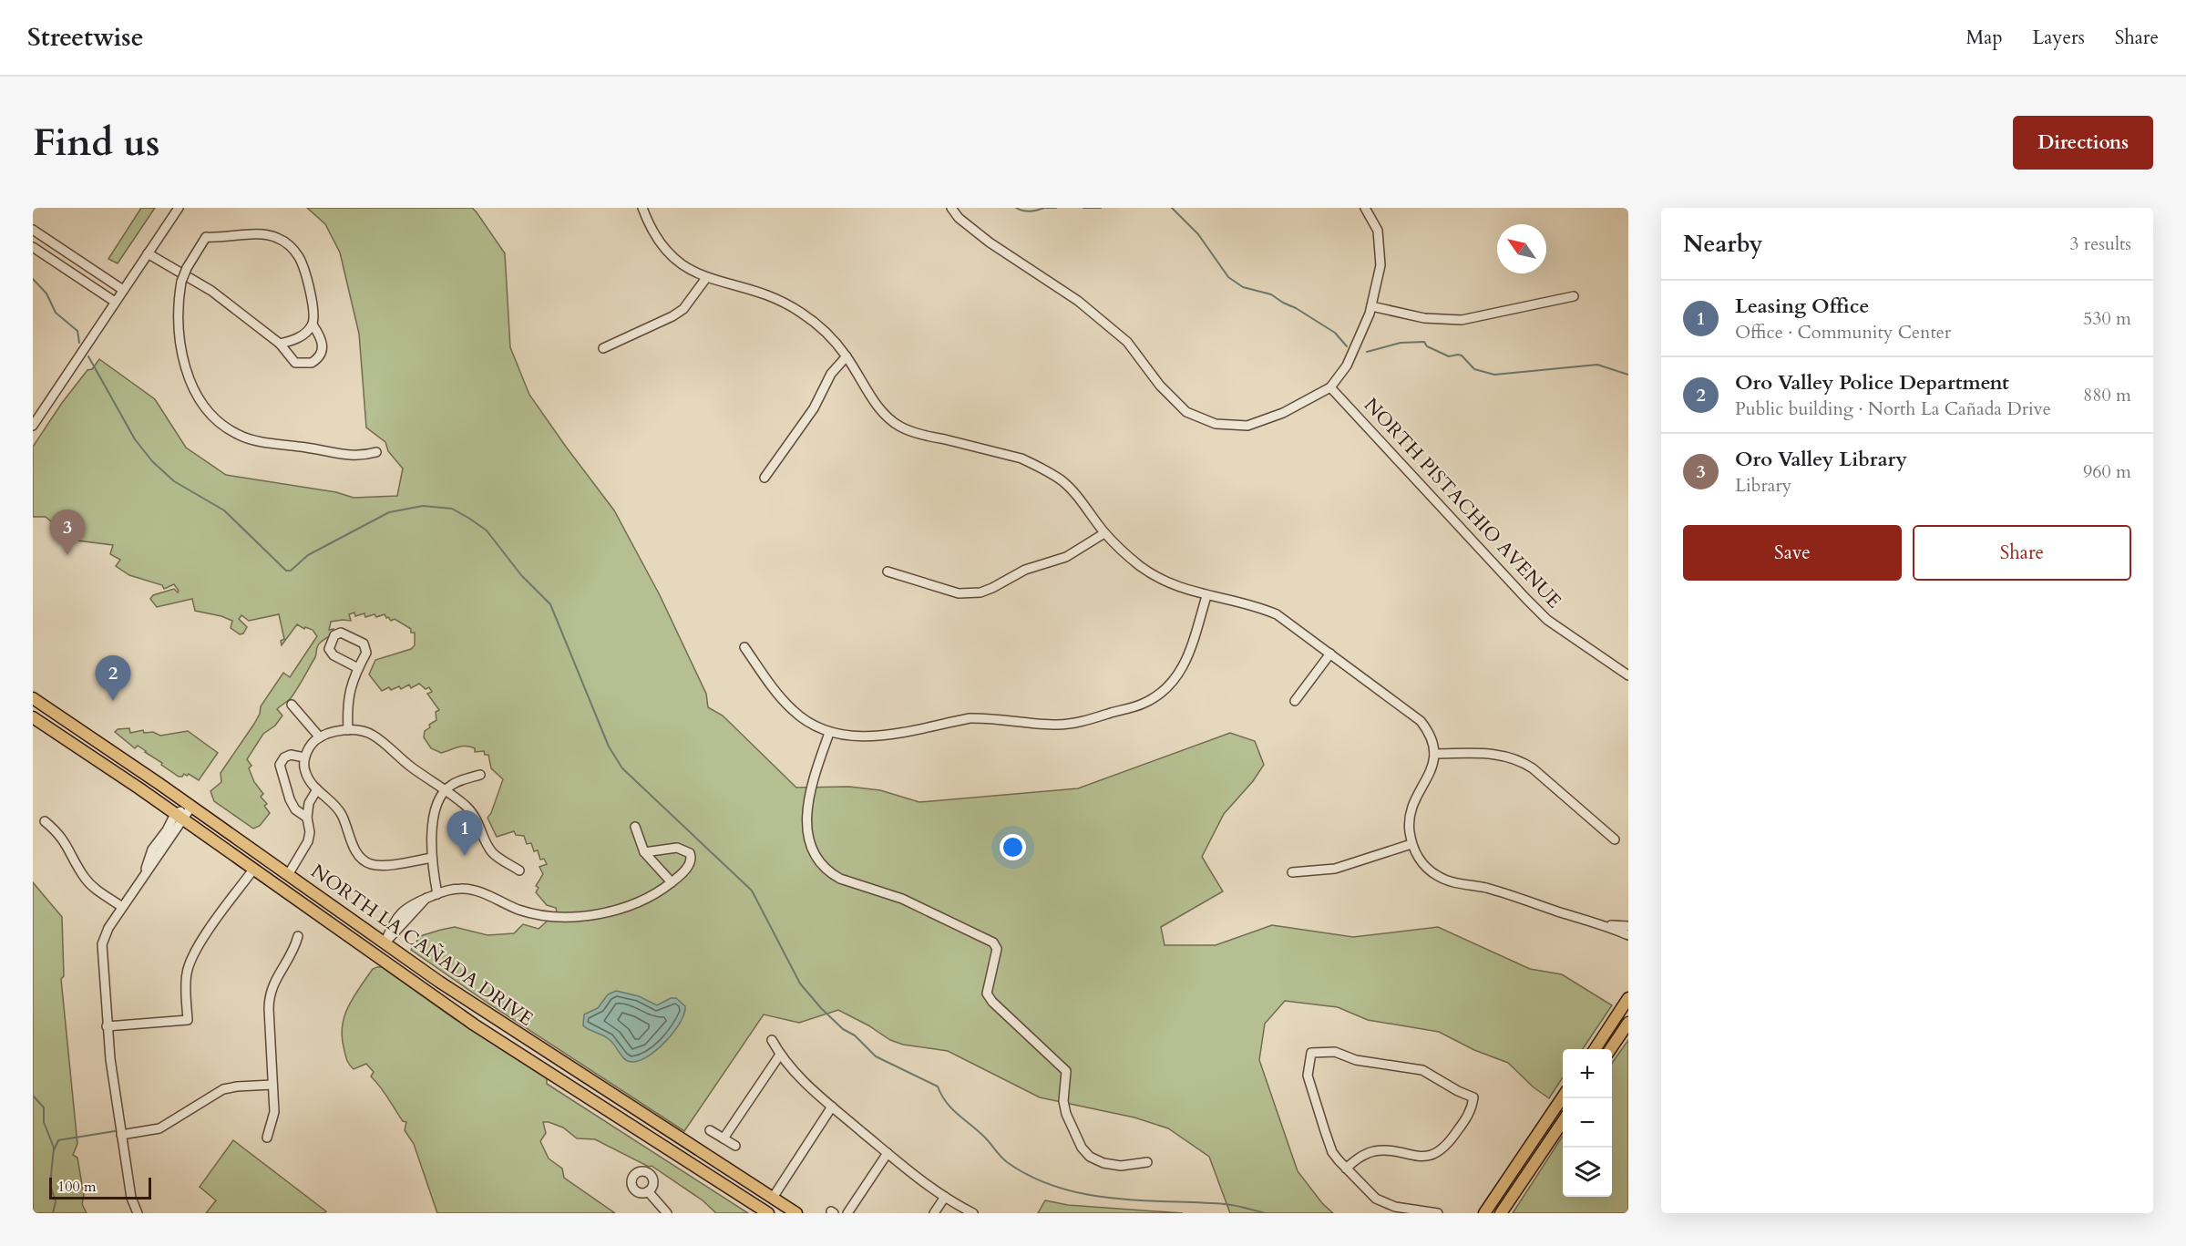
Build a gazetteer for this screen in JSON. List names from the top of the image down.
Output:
{
  "streets": {
    "main road": ["NORTH LA CAÑADA DRIVE"],
    "street": ["NORTH PISTACHIO AVENUE"]
  },
  "scale_bar": "100 m",
  "north": "top left",
  "page": {
    "header": "Streetwise",
    "nav": ["Map", "Layers", "Share"],
    "buttons": [
      "Directions",
      ["Save", "Share"]
    ],
    "title": "Find us",
    "heading": ["Nearby", "3 results"],
    "list": [
      {
        "mark": "1",
        "name": "Leasing Office",
        "note": "Office · Community Center",
        "value": "530 m"
      },
      {
        "mark": "2",
        "name": "Oro Valley Police Department",
        "note": "Public building · North La Cañada Drive",
        "value": "880 m"
      },
      {
        "mark": "3",
        "name": "Oro Valley Library",
        "note": "Library",
        "value": "960 m"
      }
    ],
    "pins": ["3", "2", "1"],
    "map_buttons": ["+", "−"],
    "scale": "100 m"
  }
}
